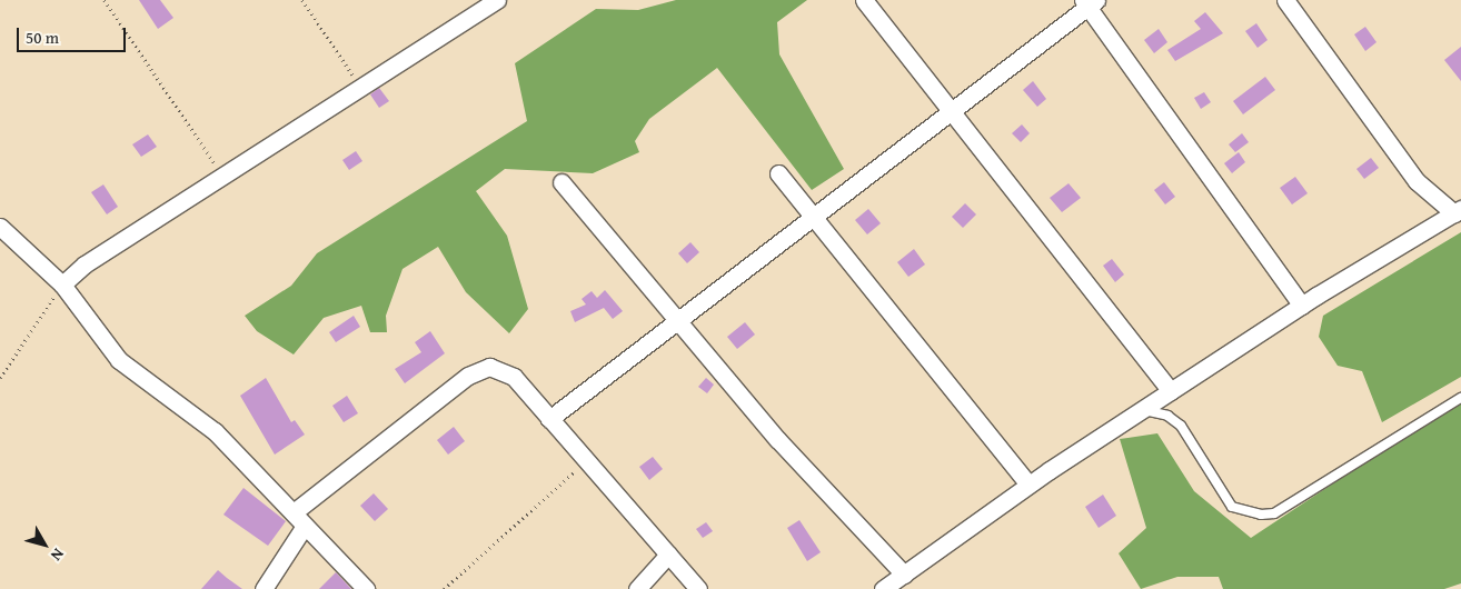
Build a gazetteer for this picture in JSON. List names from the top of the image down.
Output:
{
  "scale_bar": "50 m",
  "north": "bottom right"
}
